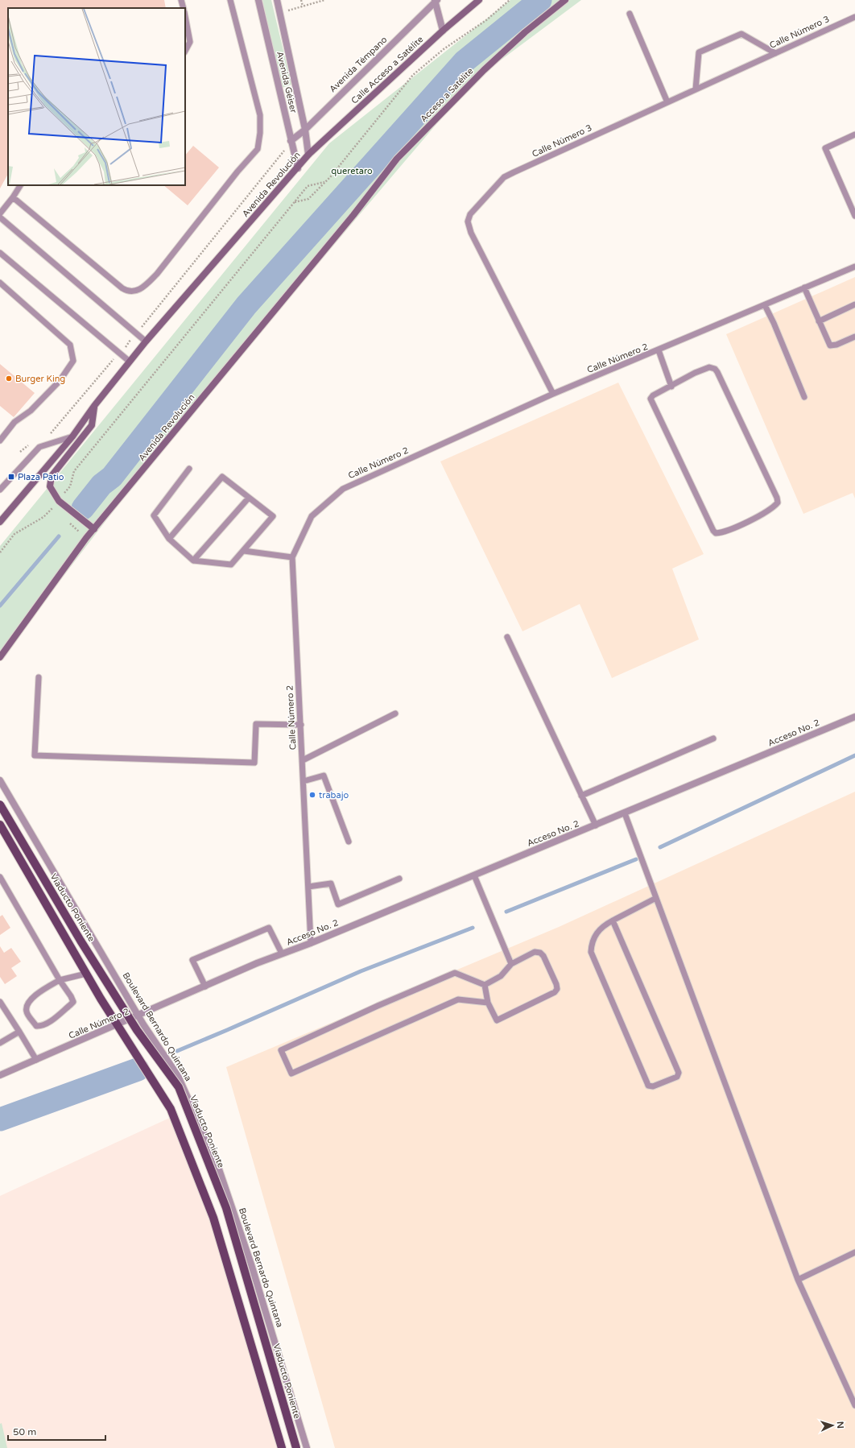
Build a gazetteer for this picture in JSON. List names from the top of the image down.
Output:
{
  "streets": {
    "main road": [
      "Calle Acceso a Satélite",
      "Acceso a Satélite",
      "Avenida Revolución",
      "Viaducto Poniente"
    ],
    "street": [
      "Avenida Témpano",
      "Avenida Géiser",
      "Calle Número 2",
      "Acceso No. 2",
      "Boulevard Bernardo Quintana"
    ],
    "lane": ["Calle Número 3"]
  },
  "crossings": [
    ["Calle Número 3", "Calle Número 2"],
    ["Avenida Témpano", "Avenida Géiser"],
    ["Calle Acceso a Satélite", "Avenida Géiser"],
    ["Calle Acceso a Satélite", "Avenida Revolución"],
    ["Avenida Géiser", "Avenida Revolución"],
    ["Acceso a Satélite", "Avenida Revolución"],
    ["Calle Número 2", "Acceso No. 2"],
    ["Calle Número 2", "Boulevard Bernardo Quintana"]
  ],
  "parks": ["queretaro"],
  "places": {
    "other": ["Burger King", "trabajo"],
    "transit": ["Plaza Patio"]
  },
  "scale_bar": "50 m",
  "north": "right"
}
